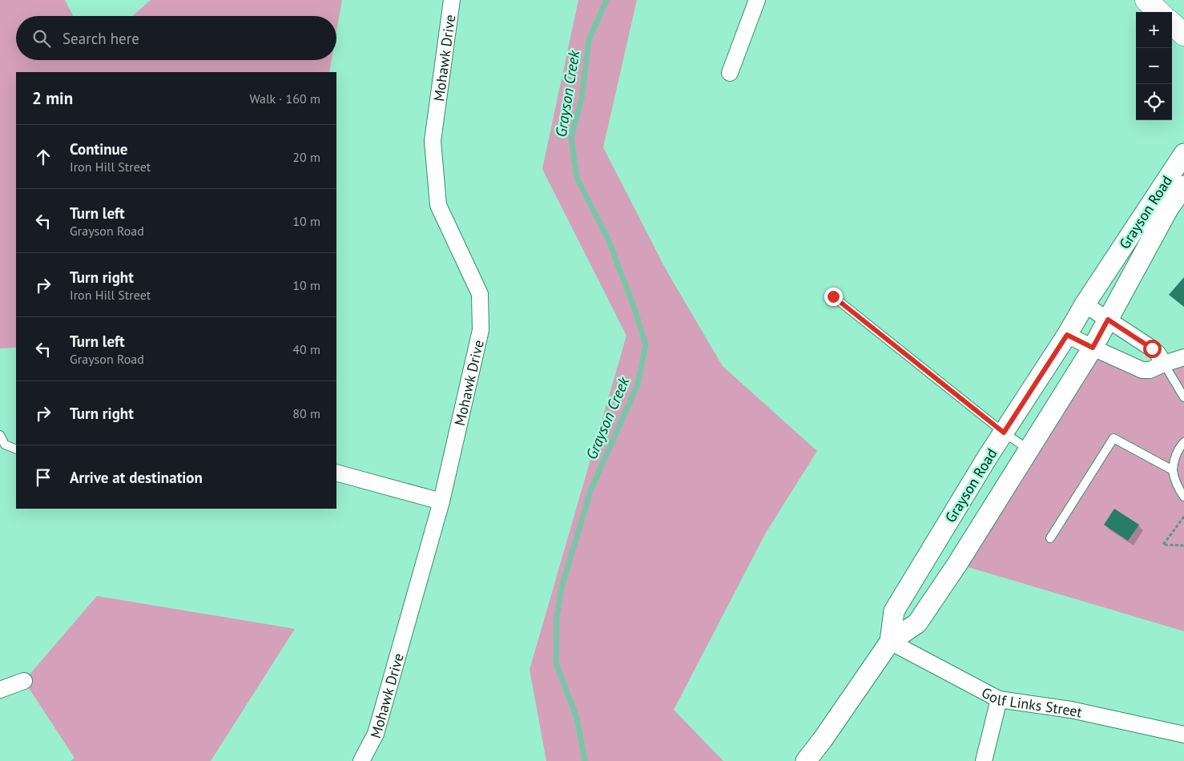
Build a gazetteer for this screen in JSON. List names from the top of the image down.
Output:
{
  "streets": {
    "street": ["Mohawk Drive", "Grayson Road", "Golf Links Street"]
  },
  "crossings": [
    ["Grayson Road", "Golf Links Street"]
  ],
  "water": ["Grayson Creek"],
  "page": {
    "map_buttons": ["+", "−"],
    "search": "Search here",
    "heading": ["2 min", "Walk · 160 m"],
    "list": [
      ["Continue", "Iron Hill Street", "20 m"],
      ["Turn left", "Grayson Road", "10 m"],
      ["Turn right", "Iron Hill Street", "10 m"],
      ["Turn left", "Grayson Road", "40 m"],
      ["Turn right", "80 m"],
      "Arrive at destination"
    ]
  }
}
